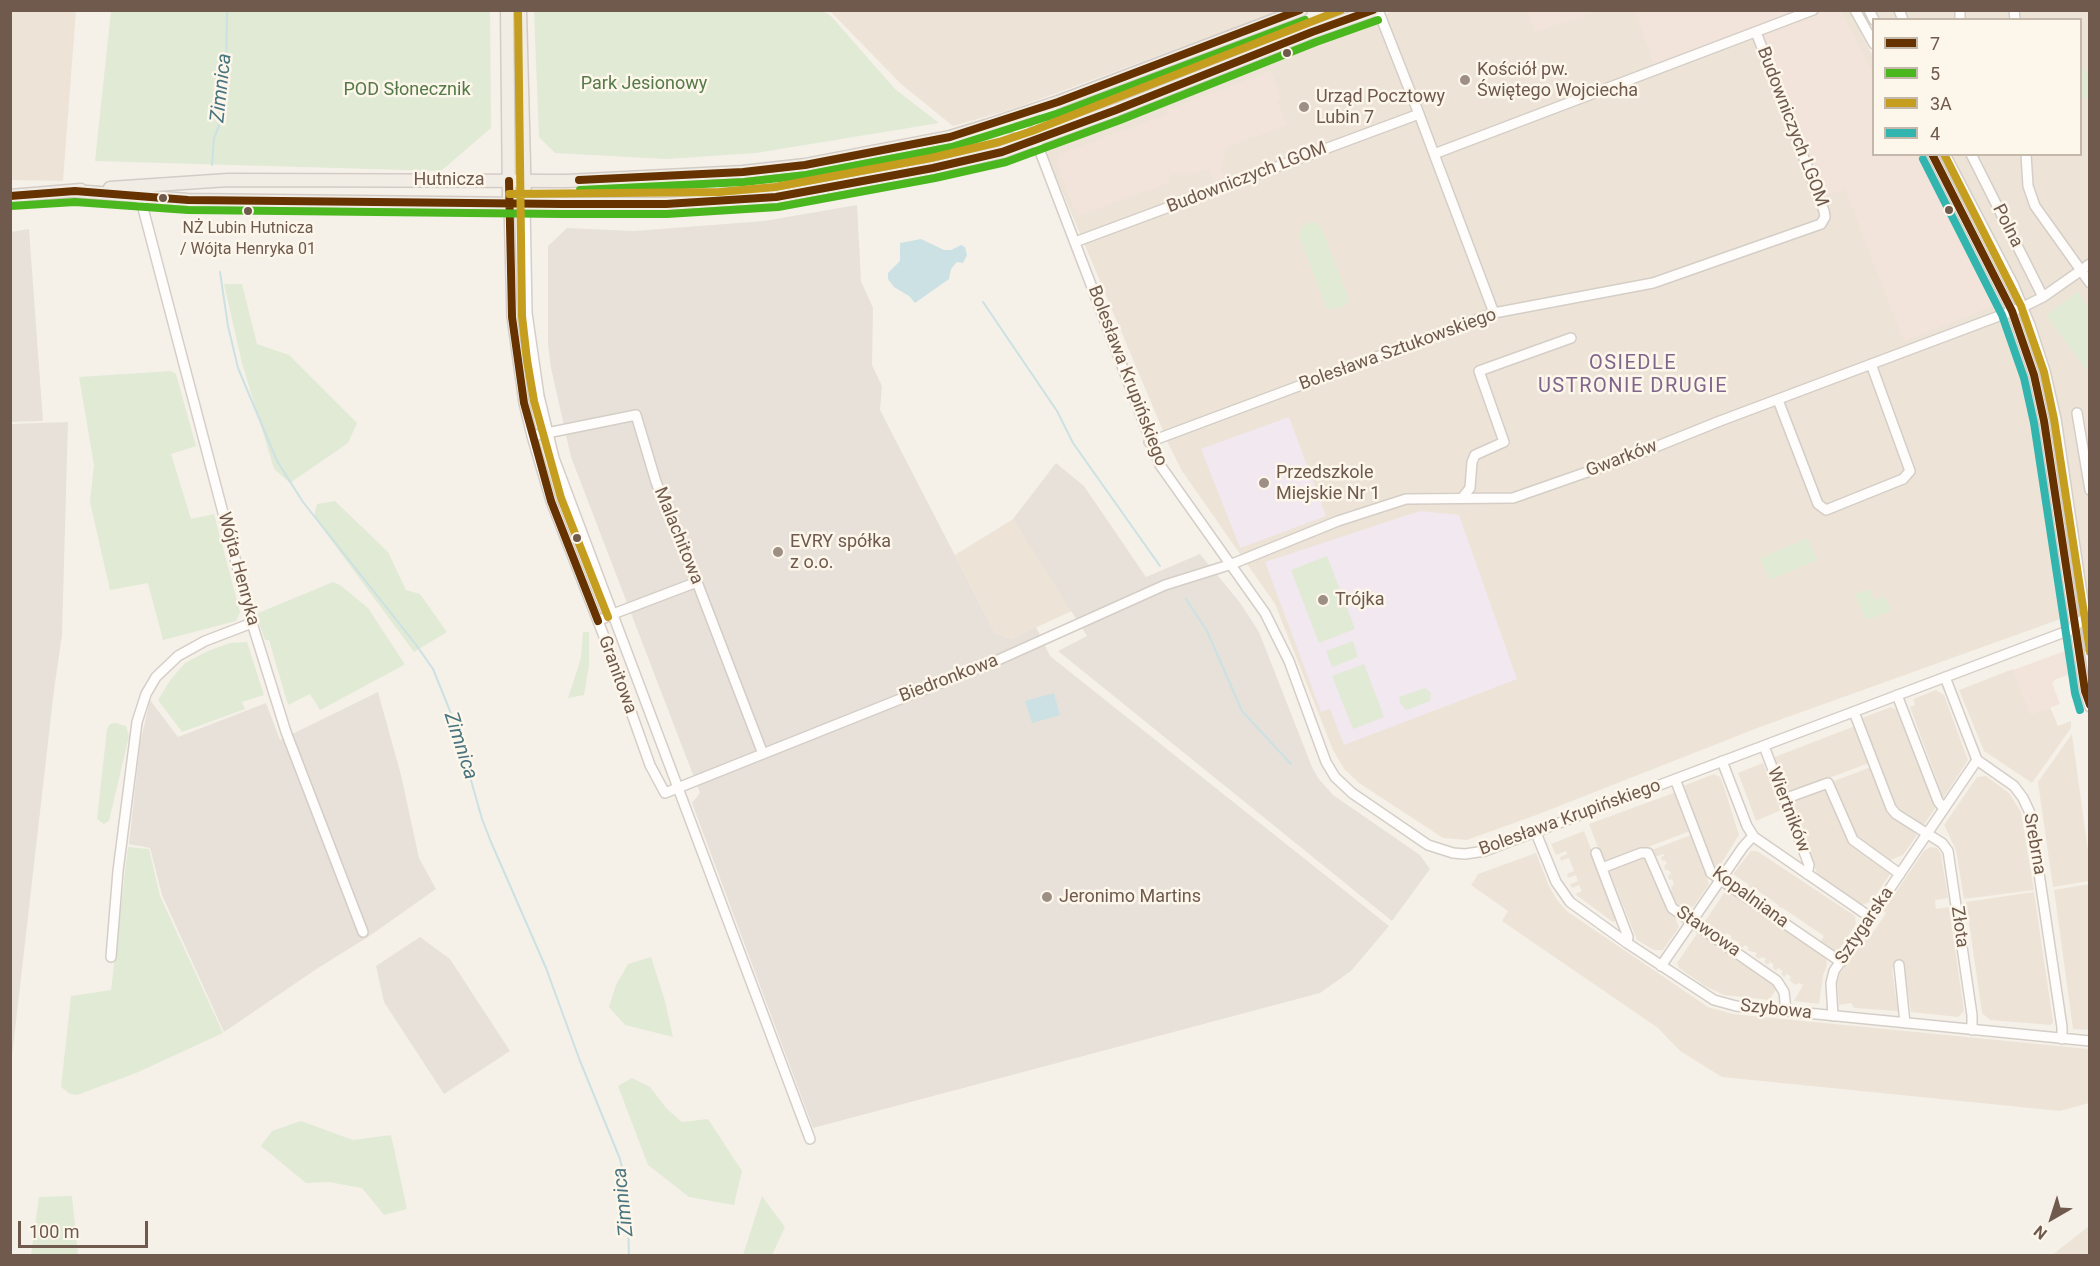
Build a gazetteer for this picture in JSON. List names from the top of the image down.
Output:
{
  "streets": {
    "main road": ["Hutnicza"],
    "street": [
      "Budowniczych LGOM",
      "Polna",
      "Bolesława Sztukowskiego",
      "Bolesława Krupińskiego",
      "Gwarków",
      "Malachitowa",
      "Wójta Henryka",
      "Granitowa",
      "Biedronkowa",
      "Wiertników",
      "Srebrna",
      "Kopalniana",
      "Sztygarska",
      "Złota",
      "Stawowa",
      "Szybowa"
    ]
  },
  "crossings": [
    ["Budowniczych LGOM", "Bolesława Sztukowskiego"],
    ["Budowniczych LGOM", "Bolesława Krupińskiego"],
    ["Hutnicza", "Bolesława Krupińskiego"],
    ["Hutnicza", "Wójta Henryka"],
    ["Hutnicza", "Granitowa"],
    ["Polna", "Gwarków"],
    ["Bolesława Sztukowskiego", "Bolesława Krupińskiego"],
    ["Bolesława Krupińskiego", "Gwarków"],
    ["Bolesława Krupińskiego", "Biedronkowa"],
    ["Bolesława Krupińskiego", "Wiertników"],
    ["Bolesława Krupińskiego", "Kopalniana"],
    ["Bolesława Krupińskiego", "Szybowa"],
    ["Gwarków", "Biedronkowa"],
    ["Malachitowa", "Granitowa"],
    ["Malachitowa", "Biedronkowa"],
    ["Granitowa", "Biedronkowa"],
    ["Wiertników", "Sztygarska"],
    ["Srebrna", "Sztygarska"],
    ["Srebrna", "Szybowa"],
    ["Kopalniana", "Sztygarska"],
    ["Sztygarska", "Złota"],
    ["Sztygarska", "Szybowa"],
    ["Złota", "Szybowa"],
    ["Stawowa", "Szybowa"]
  ],
  "districts": ["OSIEDLE USTRONIE DRUGIE"],
  "water": ["Zimnica"],
  "parks": ["Park Jesionowy", "POD Słonecznik"],
  "places": [
    "Kościół pw. Świętego Wojciecha",
    "Urząd Pocztowy Lubin 7",
    "NŻ Lubin Hutnicza / Wójta Henryka 01",
    "Przedszkole Miejskie Nr 1",
    "EVRY spółka z o.o.",
    "Trójka",
    "Jeronimo Martins"
  ],
  "lines": [
    "transit line 7",
    "transit line 3A",
    "transit line 5",
    "transit line 4"
  ],
  "legend": [
    "7",
    "5",
    "3A",
    "4"
  ],
  "scale_bar": "100 m",
  "north": "bottom left"
}
